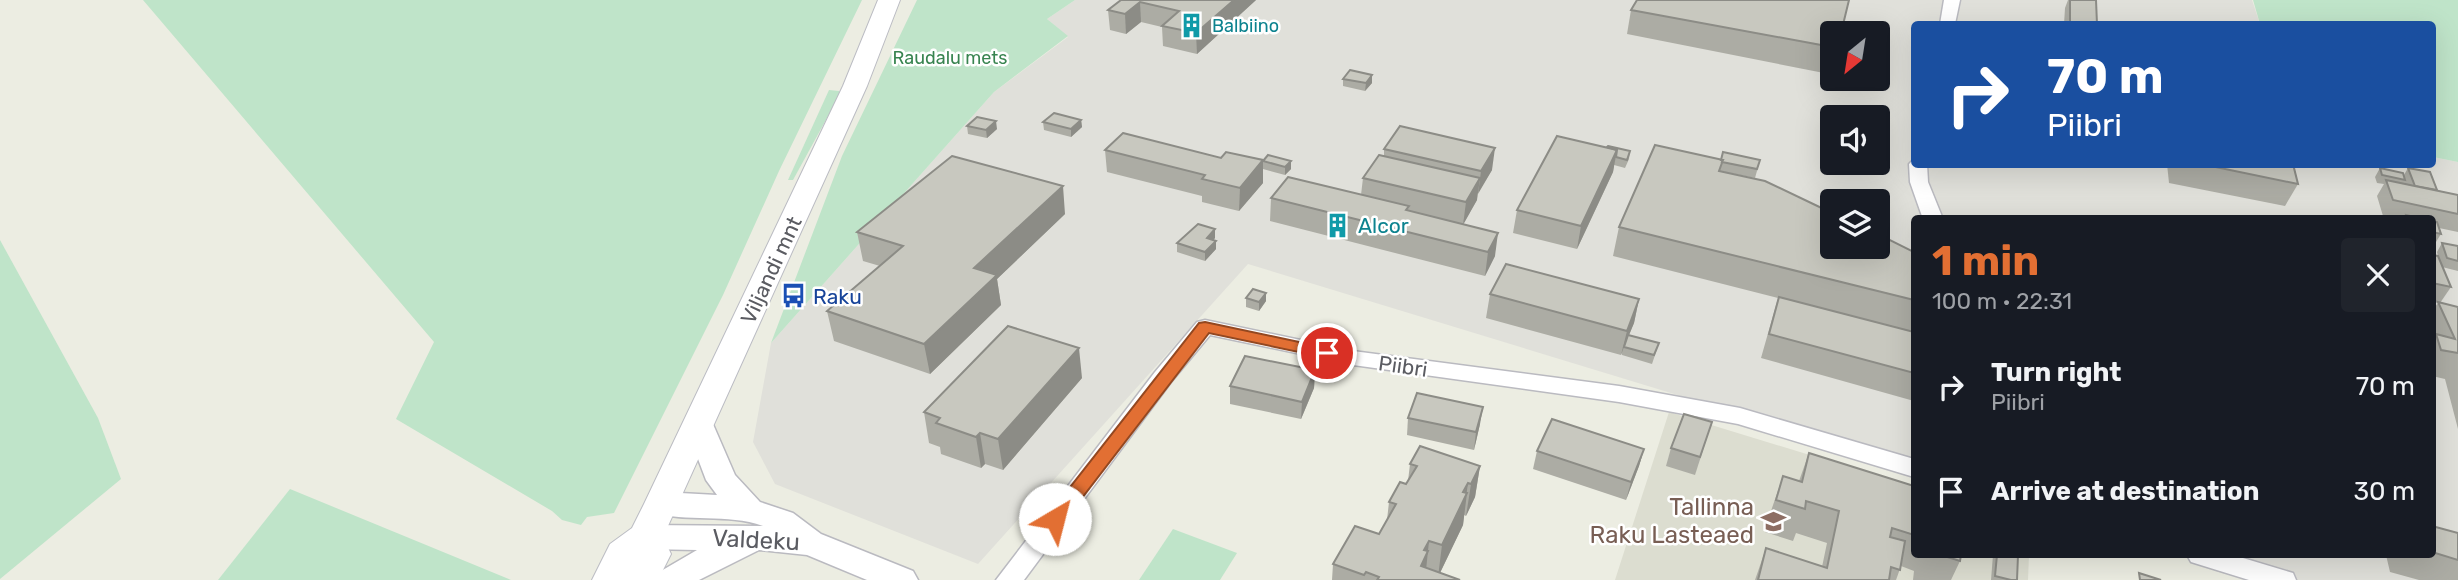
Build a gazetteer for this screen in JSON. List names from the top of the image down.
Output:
{
  "streets": {
    "main road": ["Viljandi mnt"],
    "street": ["Piibri", "Valdeku"]
  },
  "crossings": [
    ["Viljandi mnt", "Valdeku"]
  ],
  "parks": ["Raudalu mets"],
  "places": {
    "building": ["Balbiino", "Alcor"],
    "bus stop": ["Raku"],
    "school or university": ["Tallinna Raku Lasteaed"]
  },
  "north": "bottom left",
  "page": {
    "turn": ["70 m", "Piibri"],
    "heading": ["1 min", "100 m · 22:31"],
    "list": [
      {
        "name": "Turn right",
        "note": "Piibri",
        "value": "70 m"
      },
      {
        "name": "Arrive at destination",
        "value": "30 m"
      }
    ]
  }
}
